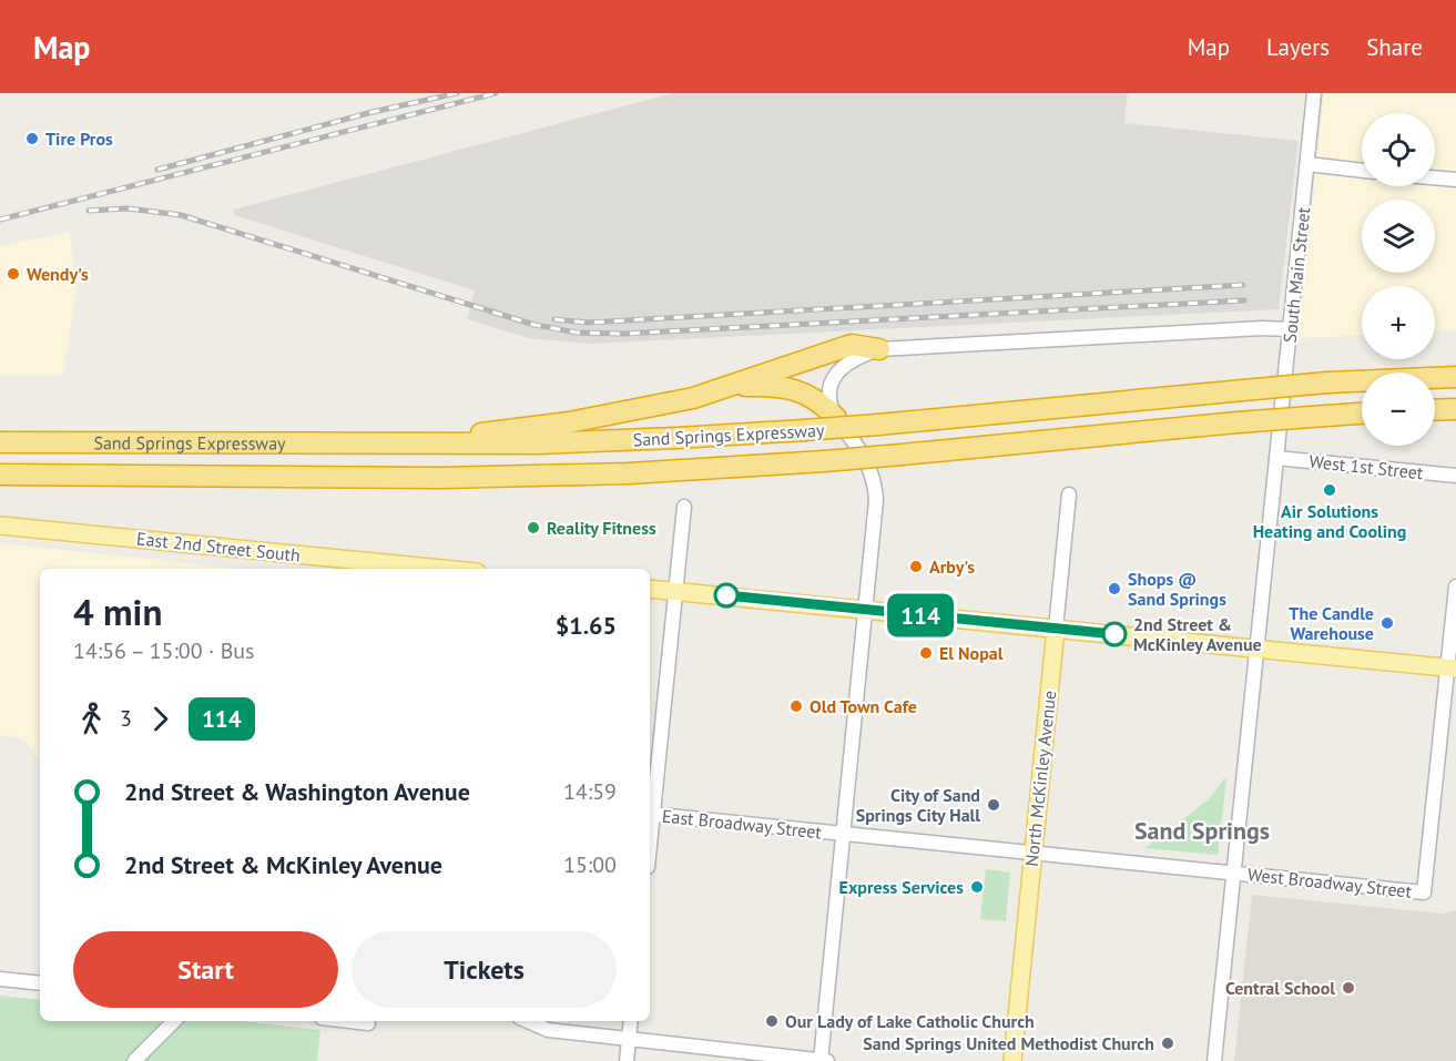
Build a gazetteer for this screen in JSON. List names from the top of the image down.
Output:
{
  "streets": {
    "highway": ["Sand Springs Expressway"],
    "main road": ["East 2nd Street South", "North McKinley Avenue"],
    "street": [
      "South Main Street",
      "West 1st Street",
      "East Broadway Street",
      "West Broadway Street"
    ]
  },
  "crossings": [
    ["South Main Street", "West 1st Street"],
    ["South Main Street", "East Broadway Street"],
    ["South Main Street", "West Broadway Street"],
    ["North McKinley Avenue", "East Broadway Street"],
    ["East Broadway Street", "West Broadway Street"]
  ],
  "districts": ["Sand Springs"],
  "places": [
    "Tire Pros",
    "Wendy's",
    "Air Solutions Heating and Cooling",
    "Reality Fitness",
    "Arby's",
    "Shops @ Sand Springs",
    "The Candle Warehouse",
    "2nd Street & McKinley Avenue",
    "El Nopal",
    "Old Town Cafe",
    "City of Sand Springs City Hall",
    "Express Services",
    "Central School",
    "Our Lady of Lake Catholic Church",
    "Sand Springs United Methodist Church"
  ],
  "lines": ["bus line 114"],
  "page": {
    "header": "Map",
    "nav": ["Map", "Layers", "Share"],
    "on_map": "114",
    "map_buttons": ["+", "−"],
    "heading": ["4 min", "14:56 – 15:00 · Bus", "$1.65"],
    "legs": ["3", "114"],
    "list": [
      {
        "name": "2nd Street & Washington Avenue",
        "value": "14:59"
      },
      {
        "name": "2nd Street & McKinley Avenue",
        "value": "15:00"
      }
    ],
    "buttons": ["Start", "Tickets"]
  }
}
